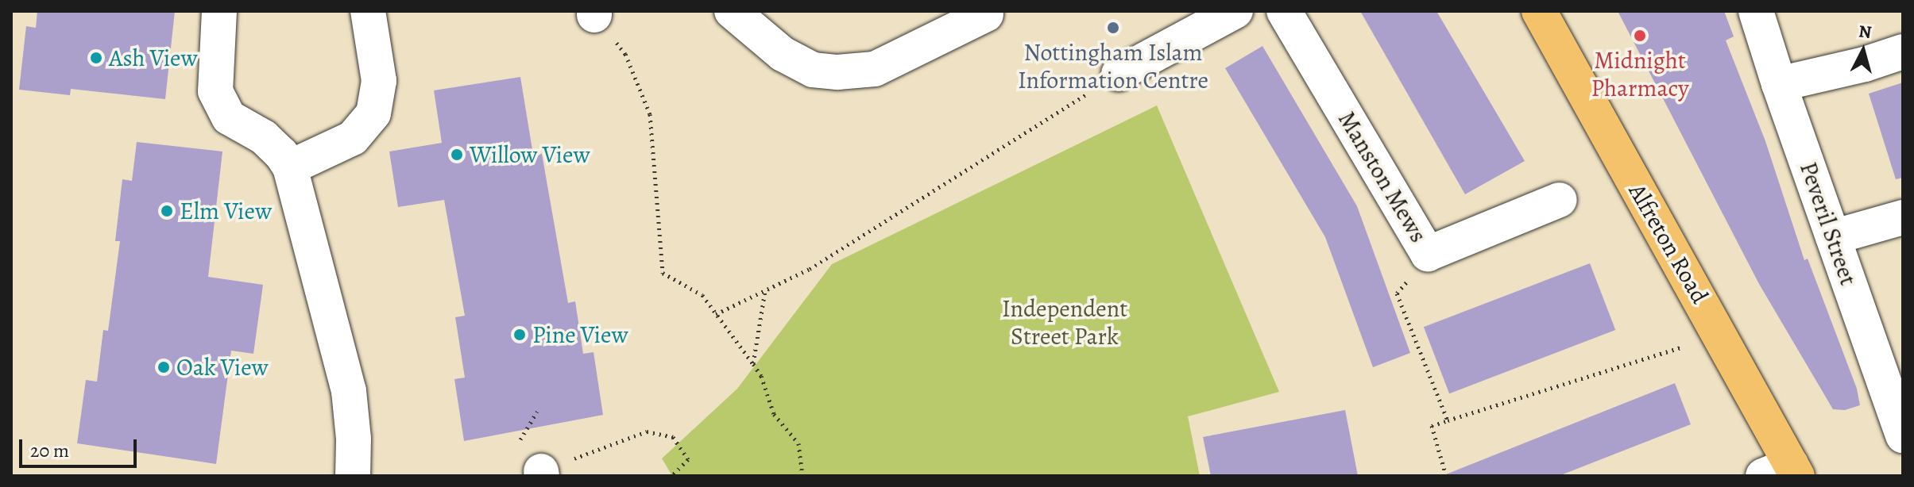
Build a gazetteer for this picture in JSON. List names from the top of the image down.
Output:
{
  "streets": {
    "main road": ["Alfreton Road"],
    "street": ["Manston Mews", "Peveril Street"]
  },
  "parks": ["Independent Street Park"],
  "places": [
    "Nottingham Islam Information Centre",
    "Midnight Pharmacy",
    "Ash View",
    "Willow View",
    "Elm View",
    "Pine View",
    "Oak View"
  ],
  "scale_bar": "20 m",
  "north": "top"
}
